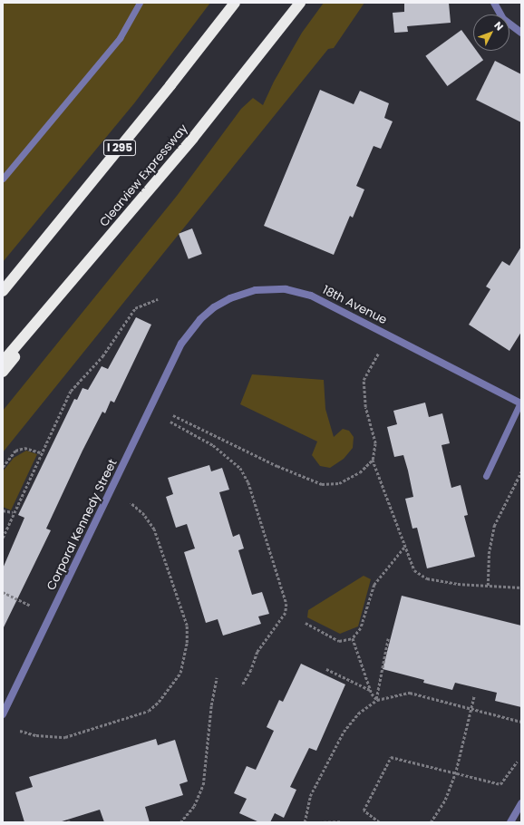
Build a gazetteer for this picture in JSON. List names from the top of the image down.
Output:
{
  "streets": {
    "highway": ["I 295", "Clearview Expressway"],
    "street": ["18th Avenue", "Corporal Kennedy Street"]
  },
  "crossings": [
    ["18th Avenue", "Corporal Kennedy Street"]
  ],
  "north": "top right"
}
